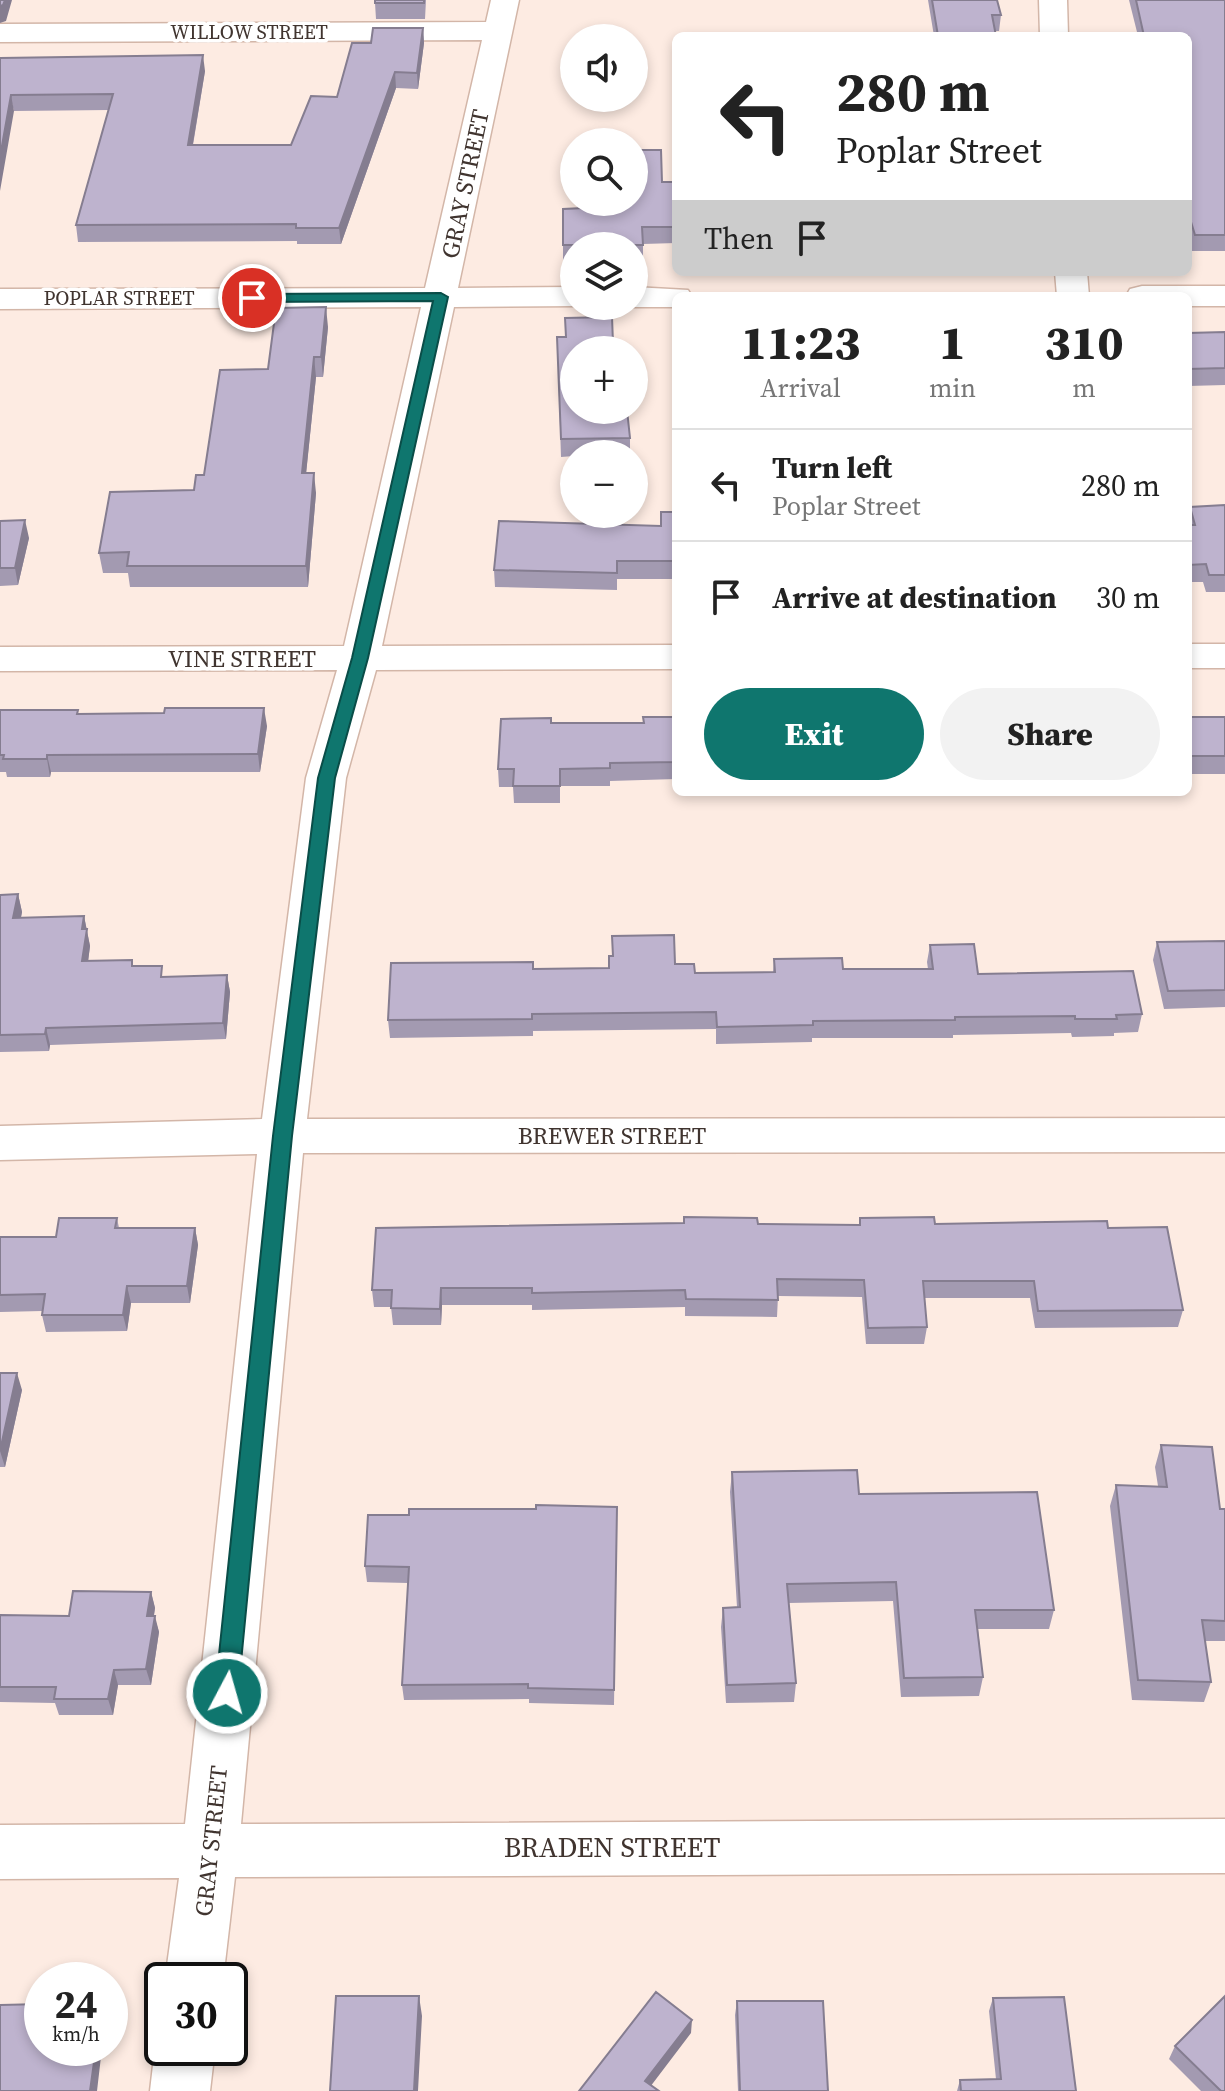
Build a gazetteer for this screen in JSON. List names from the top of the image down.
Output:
{
  "streets": {
    "street": [
      "WILLOW STREET",
      "GRAY STREET",
      "POPLAR STREET",
      "VINE STREET",
      "BREWER STREET",
      "BRADEN STREET"
    ]
  },
  "crossings": [
    ["WILLOW STREET", "GRAY STREET"],
    ["GRAY STREET", "POPLAR STREET"],
    ["GRAY STREET", "VINE STREET"],
    ["GRAY STREET", "BREWER STREET"],
    ["GRAY STREET", "BRADEN STREET"]
  ],
  "page": {
    "map_buttons": ["+", "−"],
    "turn": ["280 m", "Poplar Street"],
    "then": "Then",
    "eta": [
      "11:23",
      "Arrival",
      "1",
      "min",
      "310",
      "m"
    ],
    "list": [
      {
        "name": "Turn left",
        "note": "Poplar Street",
        "value": "280 m"
      },
      {
        "name": "Arrive at destination",
        "value": "30 m"
      }
    ],
    "buttons": ["Exit", "Share"],
    "speed": "24 km/h",
    "limit": "30"
  }
}
